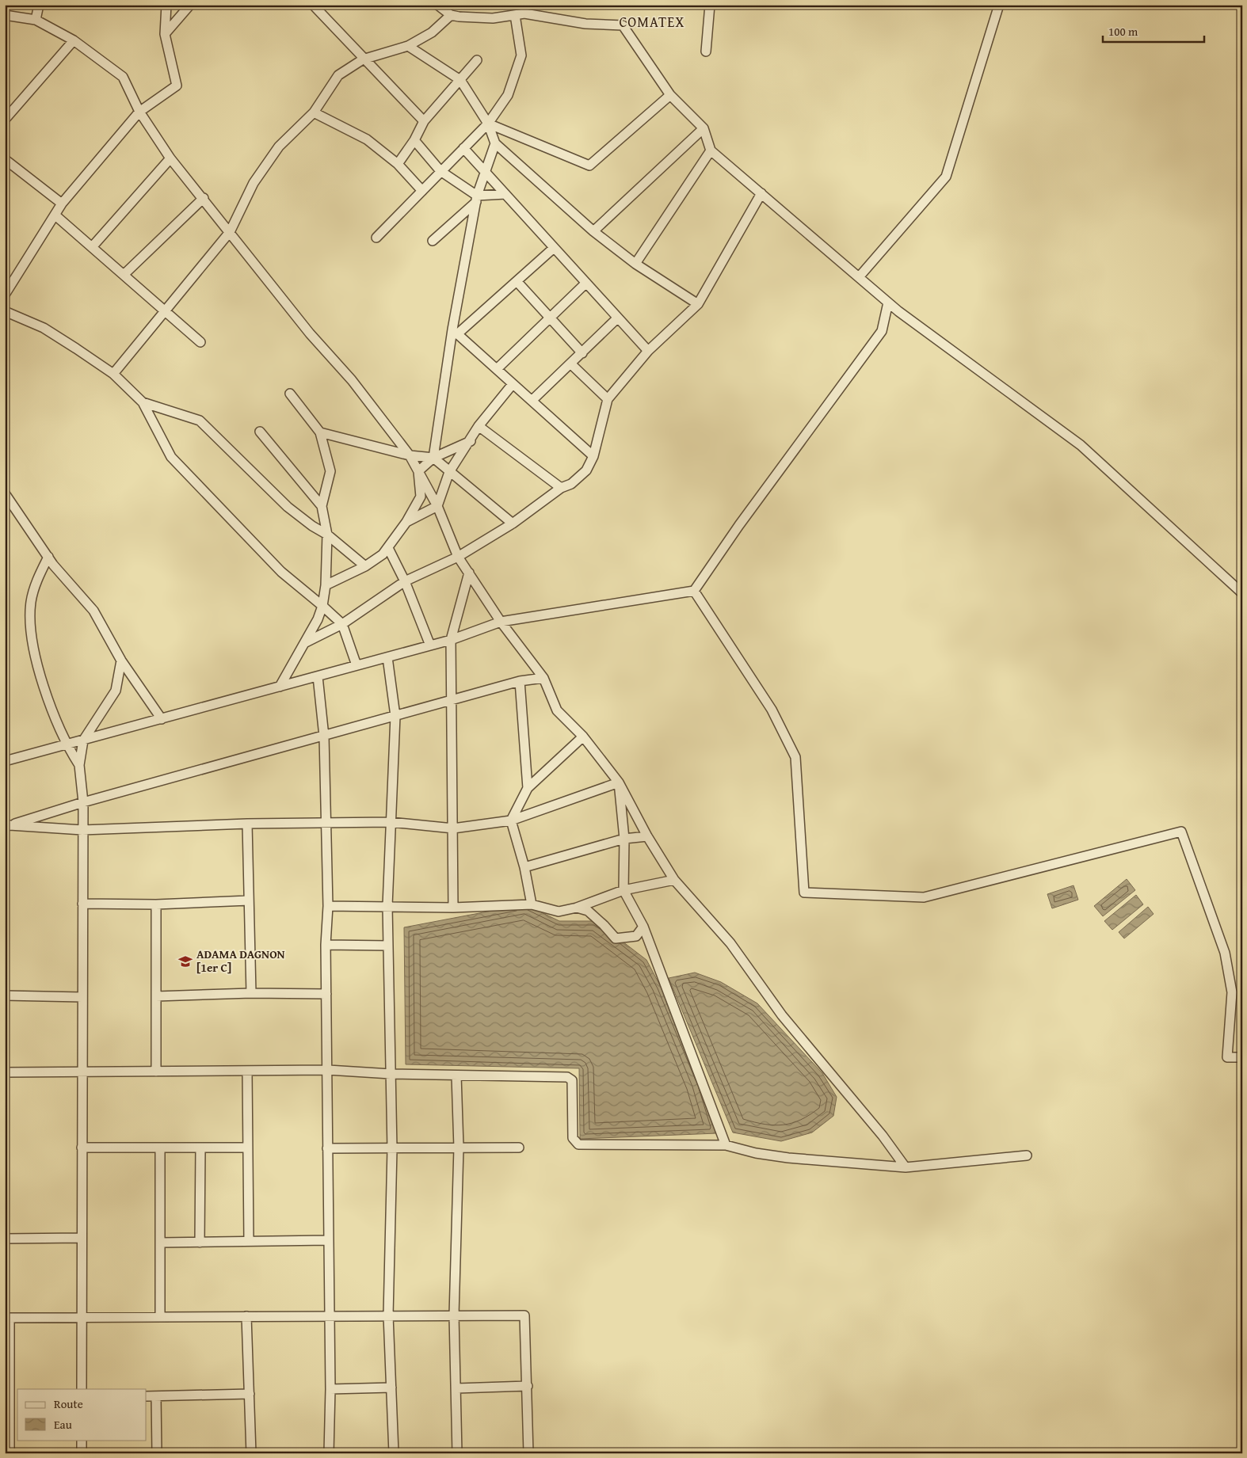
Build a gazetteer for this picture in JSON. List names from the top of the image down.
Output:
{
  "districts": ["COMATEX"],
  "places": {
    "school or university": ["ADAMA DAGNON [1er C]"]
  },
  "legend": ["Route", "Eau"],
  "scale_bar": "100 m"
}
